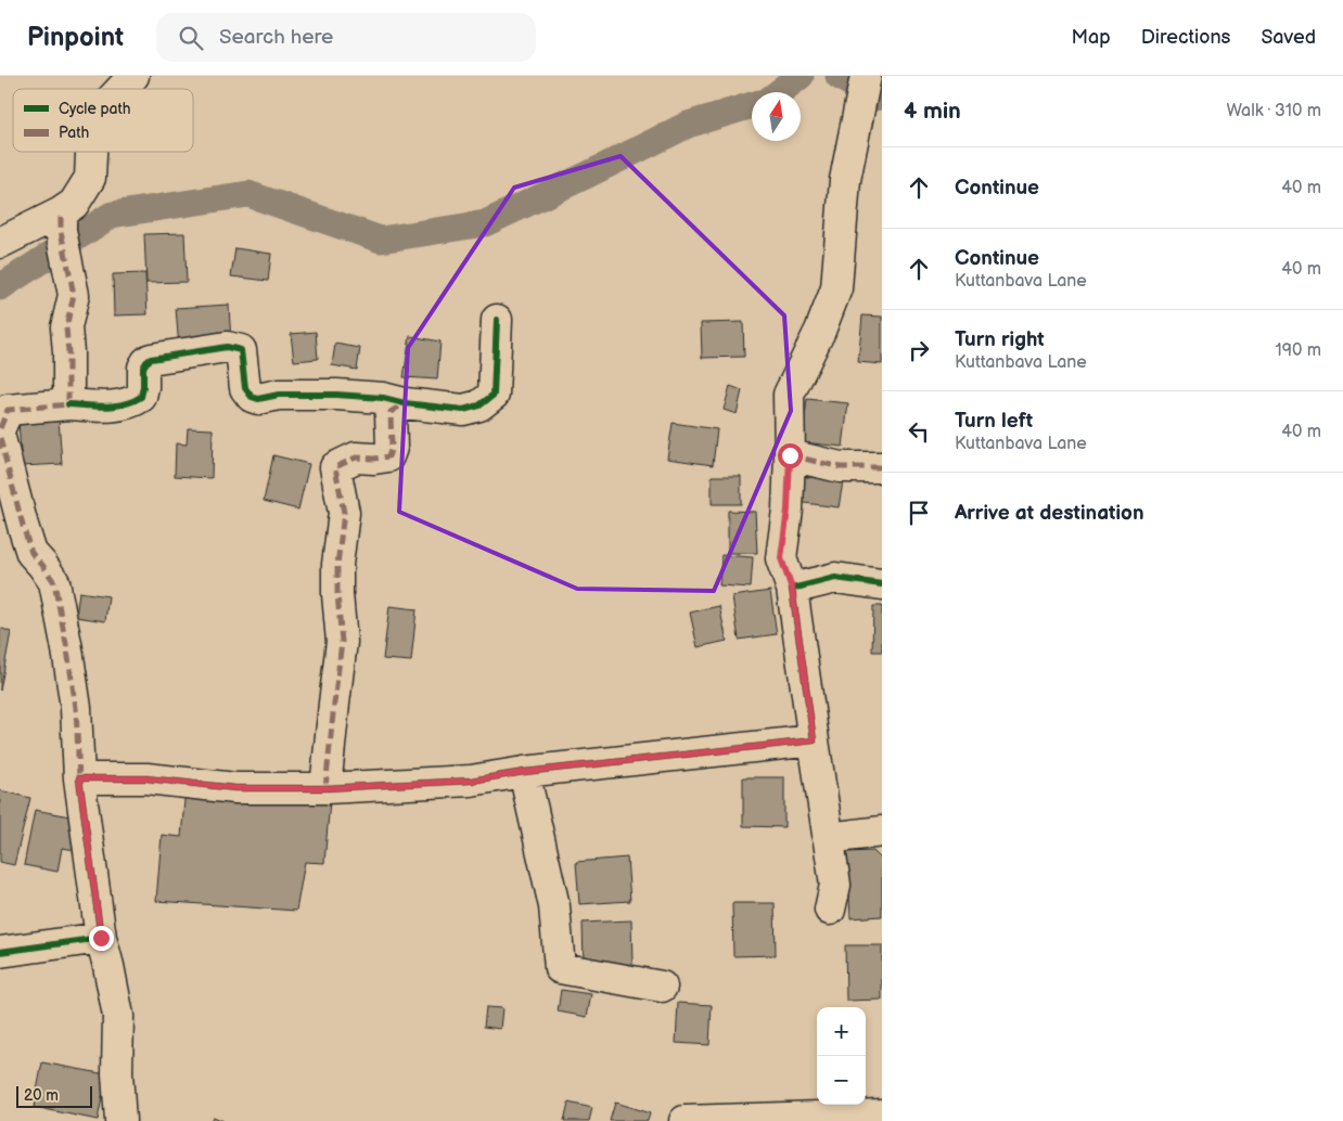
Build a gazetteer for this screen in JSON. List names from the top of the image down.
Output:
{
  "legend": ["Cycle path", "Path"],
  "scale_bar": "20 m",
  "north": "top",
  "page": {
    "header": "Pinpoint",
    "search": "Search here",
    "nav": ["Map", "Directions", "Saved"],
    "heading": ["4 min", "Walk · 310 m"],
    "list": [
      ["Continue", "40 m"],
      ["Continue", "Kuttanbava Lane", "40 m"],
      ["Turn right", "Kuttanbava Lane", "190 m"],
      ["Turn left", "Kuttanbava Lane", "40 m"],
      "Arrive at destination"
    ],
    "map_buttons": ["+", "−"],
    "scale": "20 m"
  }
}
